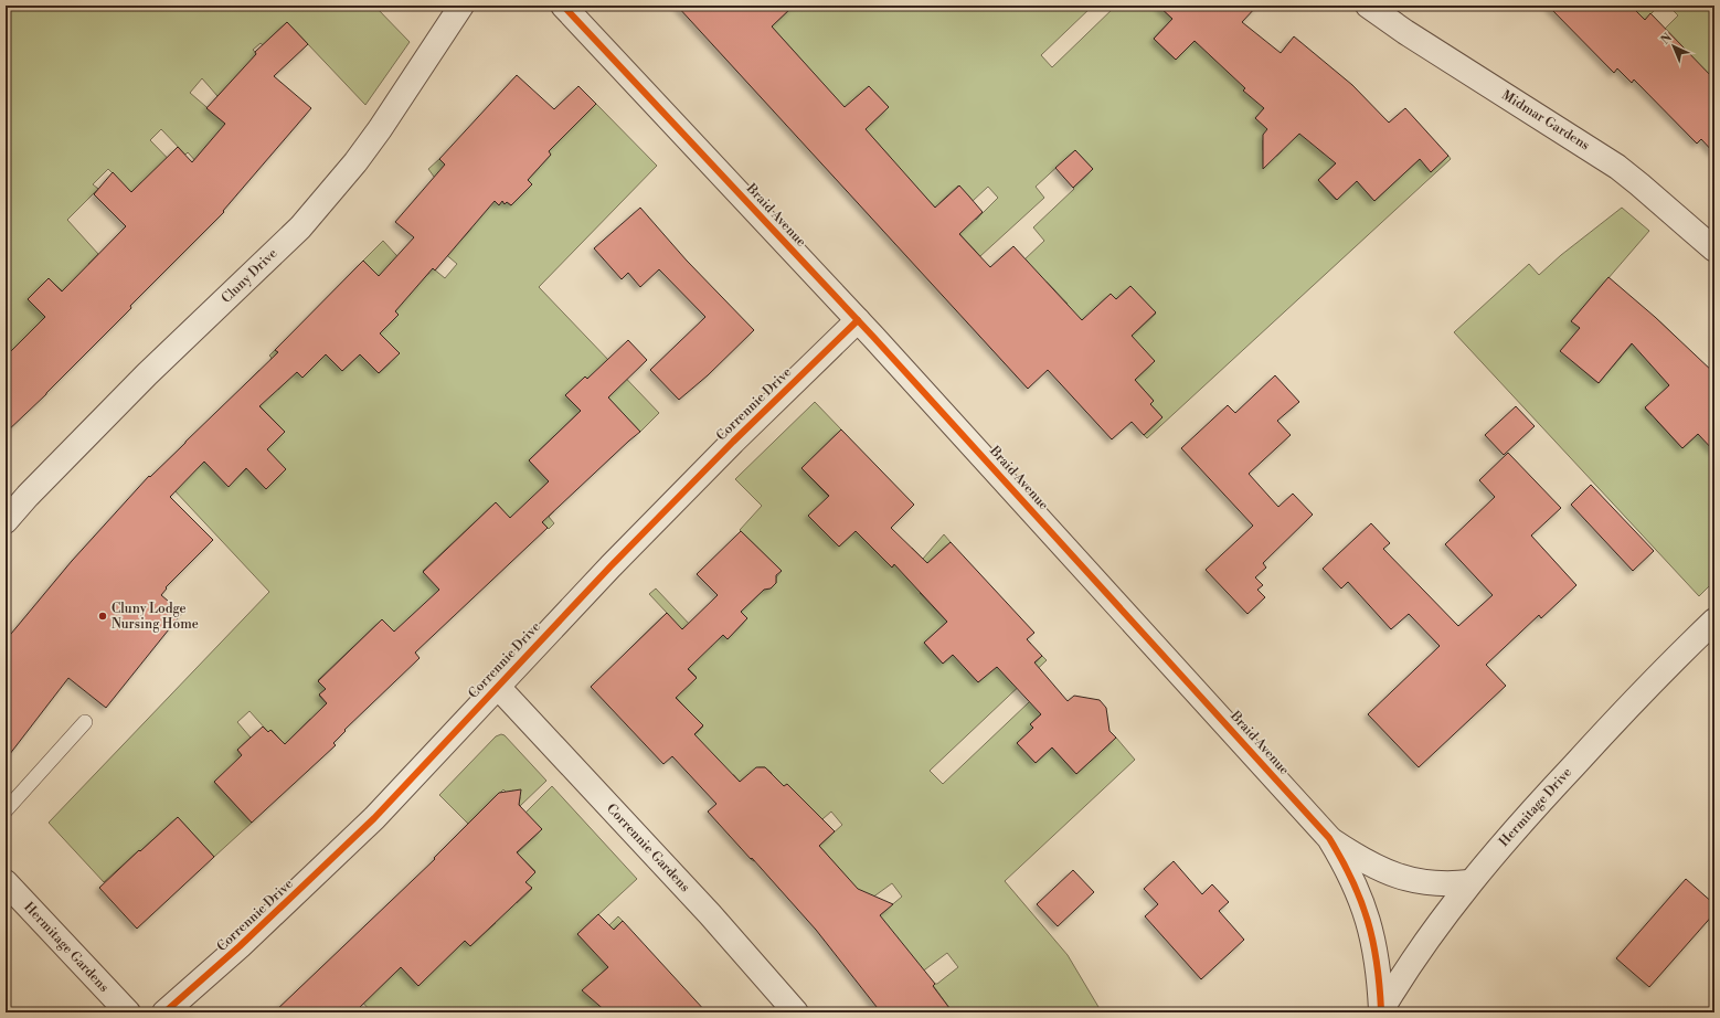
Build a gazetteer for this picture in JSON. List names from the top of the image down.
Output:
{
  "streets": {
    "street": [
      "Midmar Gardens",
      "Braid Avenue",
      "Cluny Drive",
      "Corrennie Drive",
      "Hermitage Drive",
      "Corrennie Gardens",
      "Hermitage Gardens"
    ]
  },
  "crossings": [
    ["Braid Avenue", "Corrennie Drive"],
    ["Braid Avenue", "Hermitage Drive"],
    ["Corrennie Drive", "Corrennie Gardens"]
  ],
  "places": ["Cluny Lodge Nursing Home"],
  "north": "top left"
}
